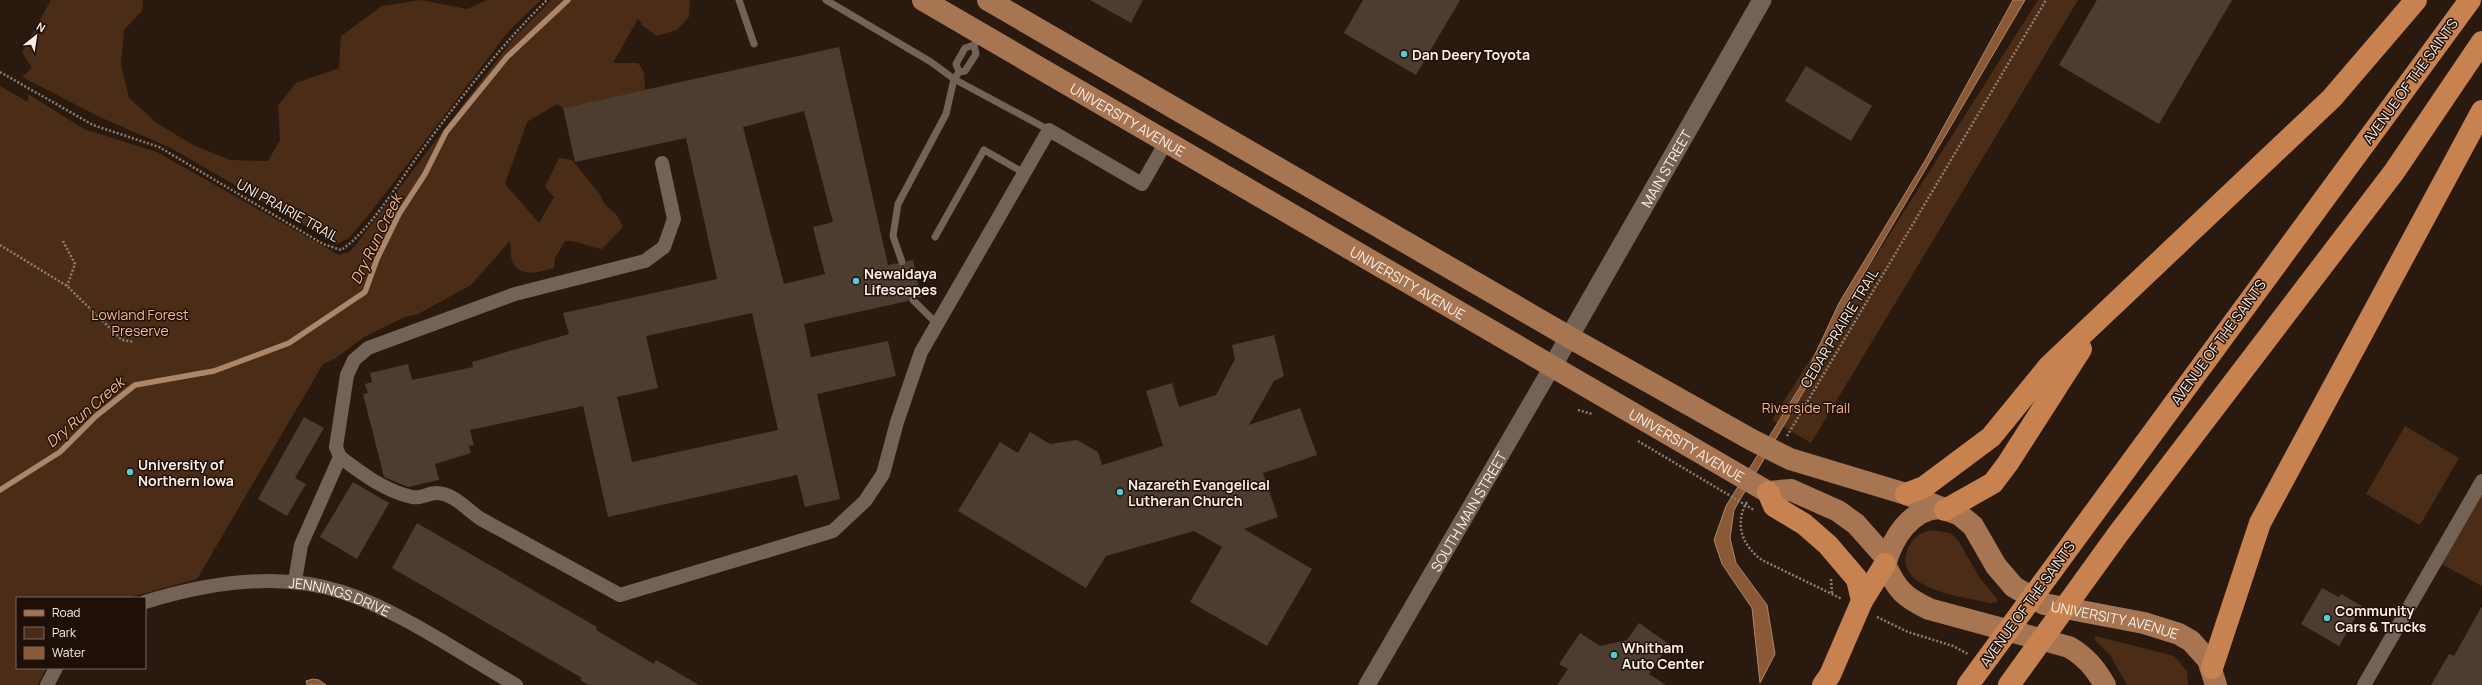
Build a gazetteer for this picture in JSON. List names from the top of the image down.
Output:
{
  "streets": {
    "highway": ["AVENUE OF THE SAINTS"],
    "main road": ["UNIVERSITY AVENUE", "MAIN STREET", "SOUTH MAIN STREET"],
    "street": ["JENNINGS DRIVE"],
    "path": ["UNI PRAIRIE TRAIL", "CEDAR PRAIRIE TRAIL"]
  },
  "crossings": [
    ["UNIVERSITY AVENUE", "MAIN STREET"],
    ["UNIVERSITY AVENUE", "CEDAR PRAIRIE TRAIL"],
    ["UNIVERSITY AVENUE", "SOUTH MAIN STREET"],
    ["MAIN STREET", "SOUTH MAIN STREET"]
  ],
  "water": ["Dry Run Creek"],
  "parks": ["Lowland Forest Preserve", "Riverside Trail"],
  "places": [
    "Dan Deery Toyota",
    "Newaldaya Lifescapes",
    "University of Northern Iowa",
    "Nazareth Evangelical Lutheran Church",
    "Community Cars & Trucks",
    "Whitham Auto Center"
  ],
  "legend": ["Road", "Park", "Water"],
  "north": "top right"
}
